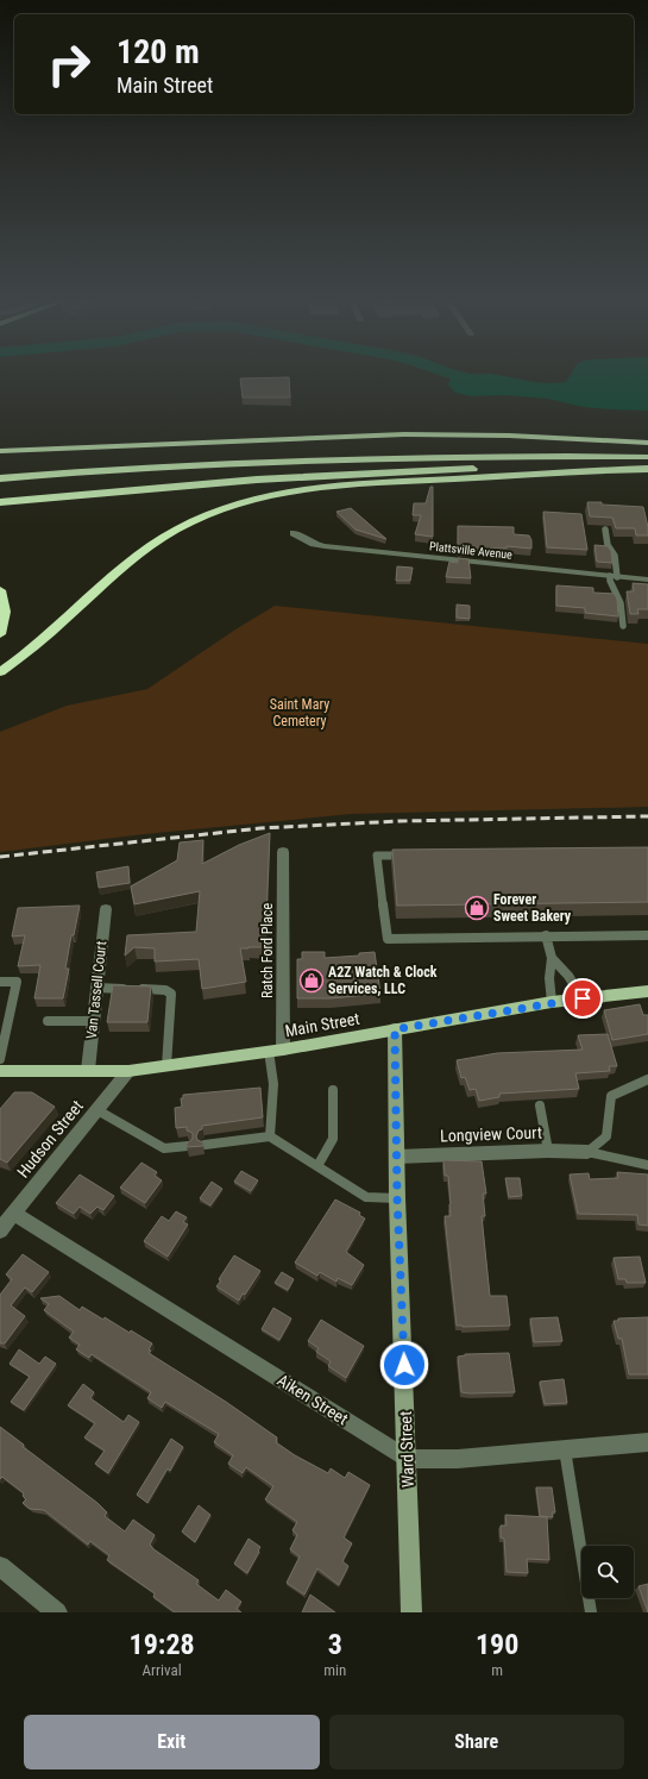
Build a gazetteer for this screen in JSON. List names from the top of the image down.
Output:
{
  "streets": {
    "main road": ["Main Street", "Ward Street"],
    "street": [
      "Plattsville Avenue",
      "Ratch Ford Place",
      "Van Tassell Court",
      "Longview Court",
      "Hudson Street",
      "Aiken Street"
    ]
  },
  "crossings": [
    ["Ratch Ford Place", "Main Street"],
    ["Van Tassell Court", "Main Street"],
    ["Main Street", "Hudson Street"],
    ["Main Street", "Ward Street"],
    ["Longview Court", "Ward Street"],
    ["Hudson Street", "Aiken Street"],
    ["Aiken Street", "Ward Street"]
  ],
  "parks": ["Saint Mary Cemetery"],
  "places": {
    "shop": ["Forever Sweet Bakery", "A2Z Watch & Clock Services, LLC"]
  },
  "page": {
    "turn": ["120 m", "Main Street"],
    "eta": [
      "19:28",
      "Arrival",
      "3",
      "min",
      "190",
      "m"
    ],
    "buttons": ["Exit", "Share"]
  }
}
